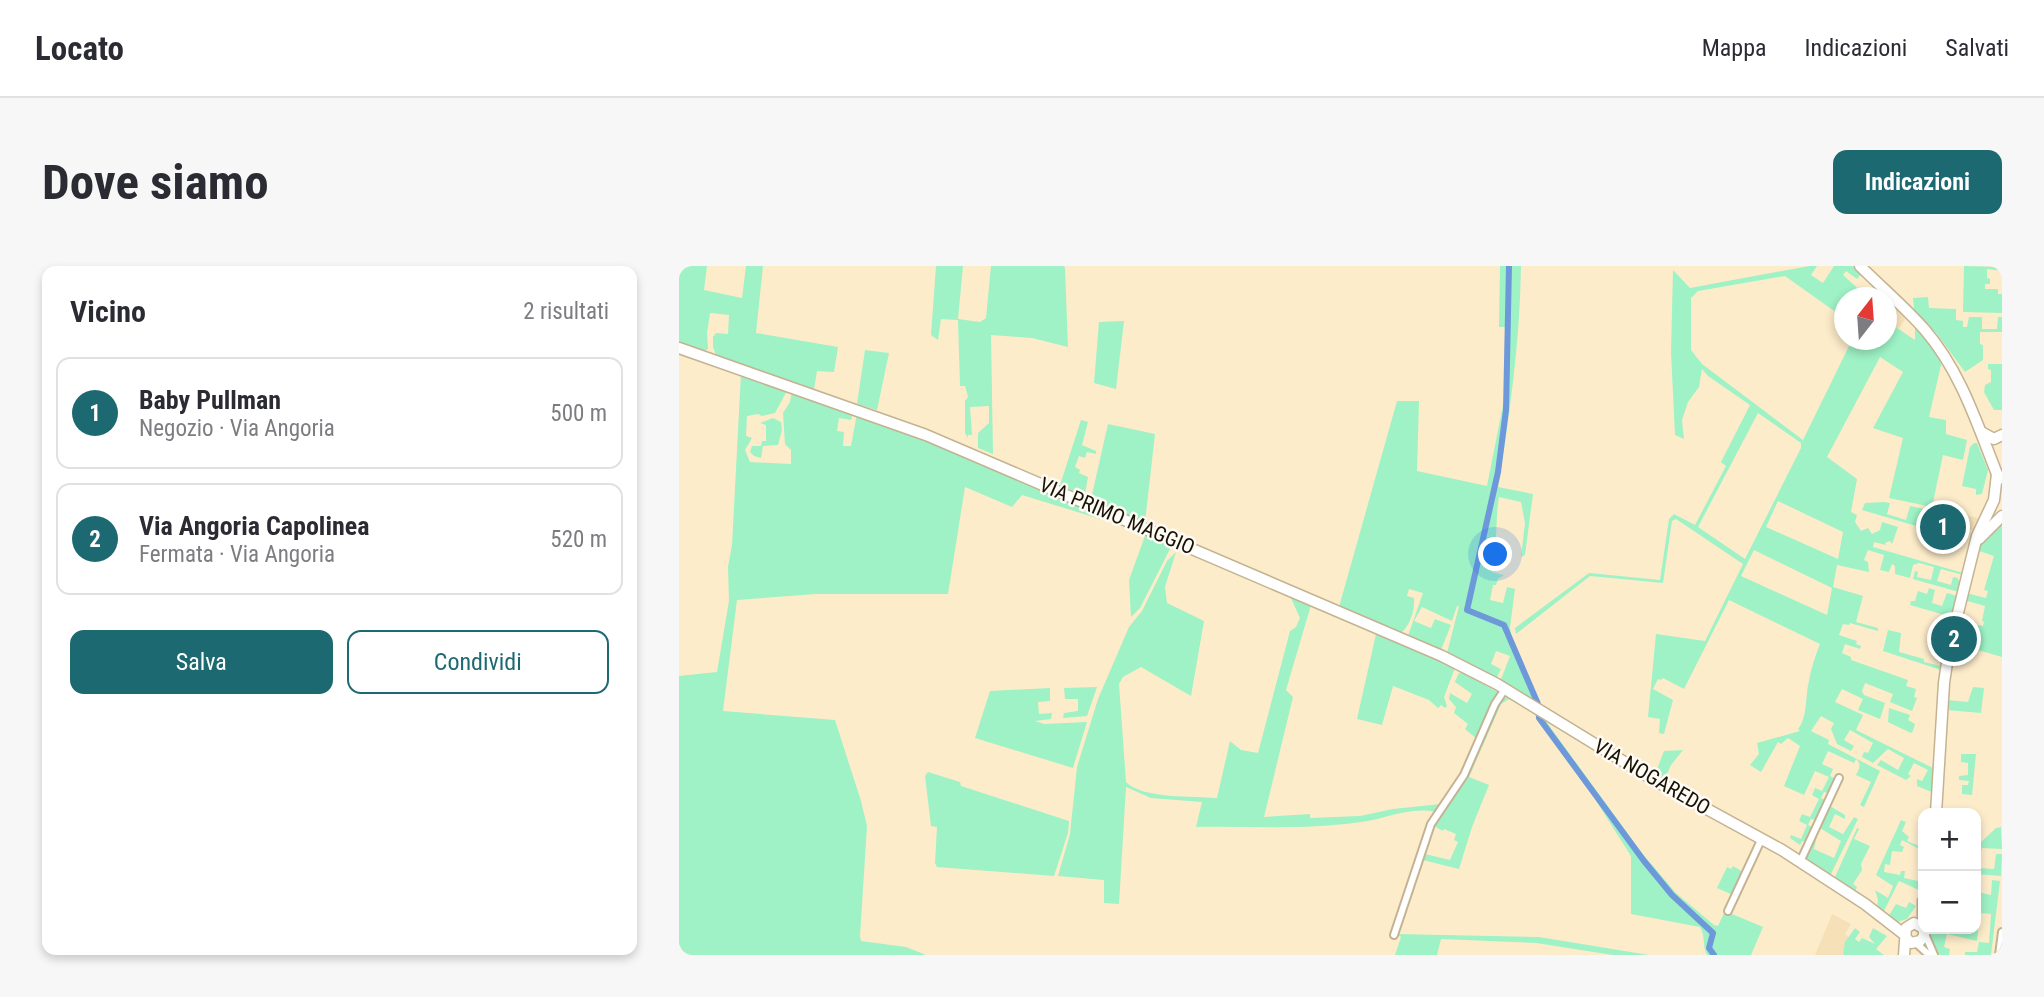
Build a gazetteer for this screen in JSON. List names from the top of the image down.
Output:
{
  "streets": {
    "street": ["VIA PRIMO MAGGIO", "VIA NOGAREDO"]
  },
  "crossings": [
    ["VIA PRIMO MAGGIO", "VIA NOGAREDO"]
  ],
  "north": "top",
  "page": {
    "header": "Locato",
    "nav": ["Mappa", "Indicazioni", "Salvati"],
    "buttons": [
      "Indicazioni",
      ["Salva", "Condividi"]
    ],
    "title": "Dove siamo",
    "heading": ["Vicino", "2 risultati"],
    "list": [
      {
        "mark": "1",
        "name": "Baby Pullman",
        "note": "Negozio · Via Angoria",
        "value": "500 m"
      },
      {
        "mark": "2",
        "name": "Via Angoria Capolinea",
        "note": "Fermata · Via Angoria",
        "value": "520 m"
      }
    ],
    "pins": ["1", "2"],
    "map_buttons": ["+", "−"]
  }
}
